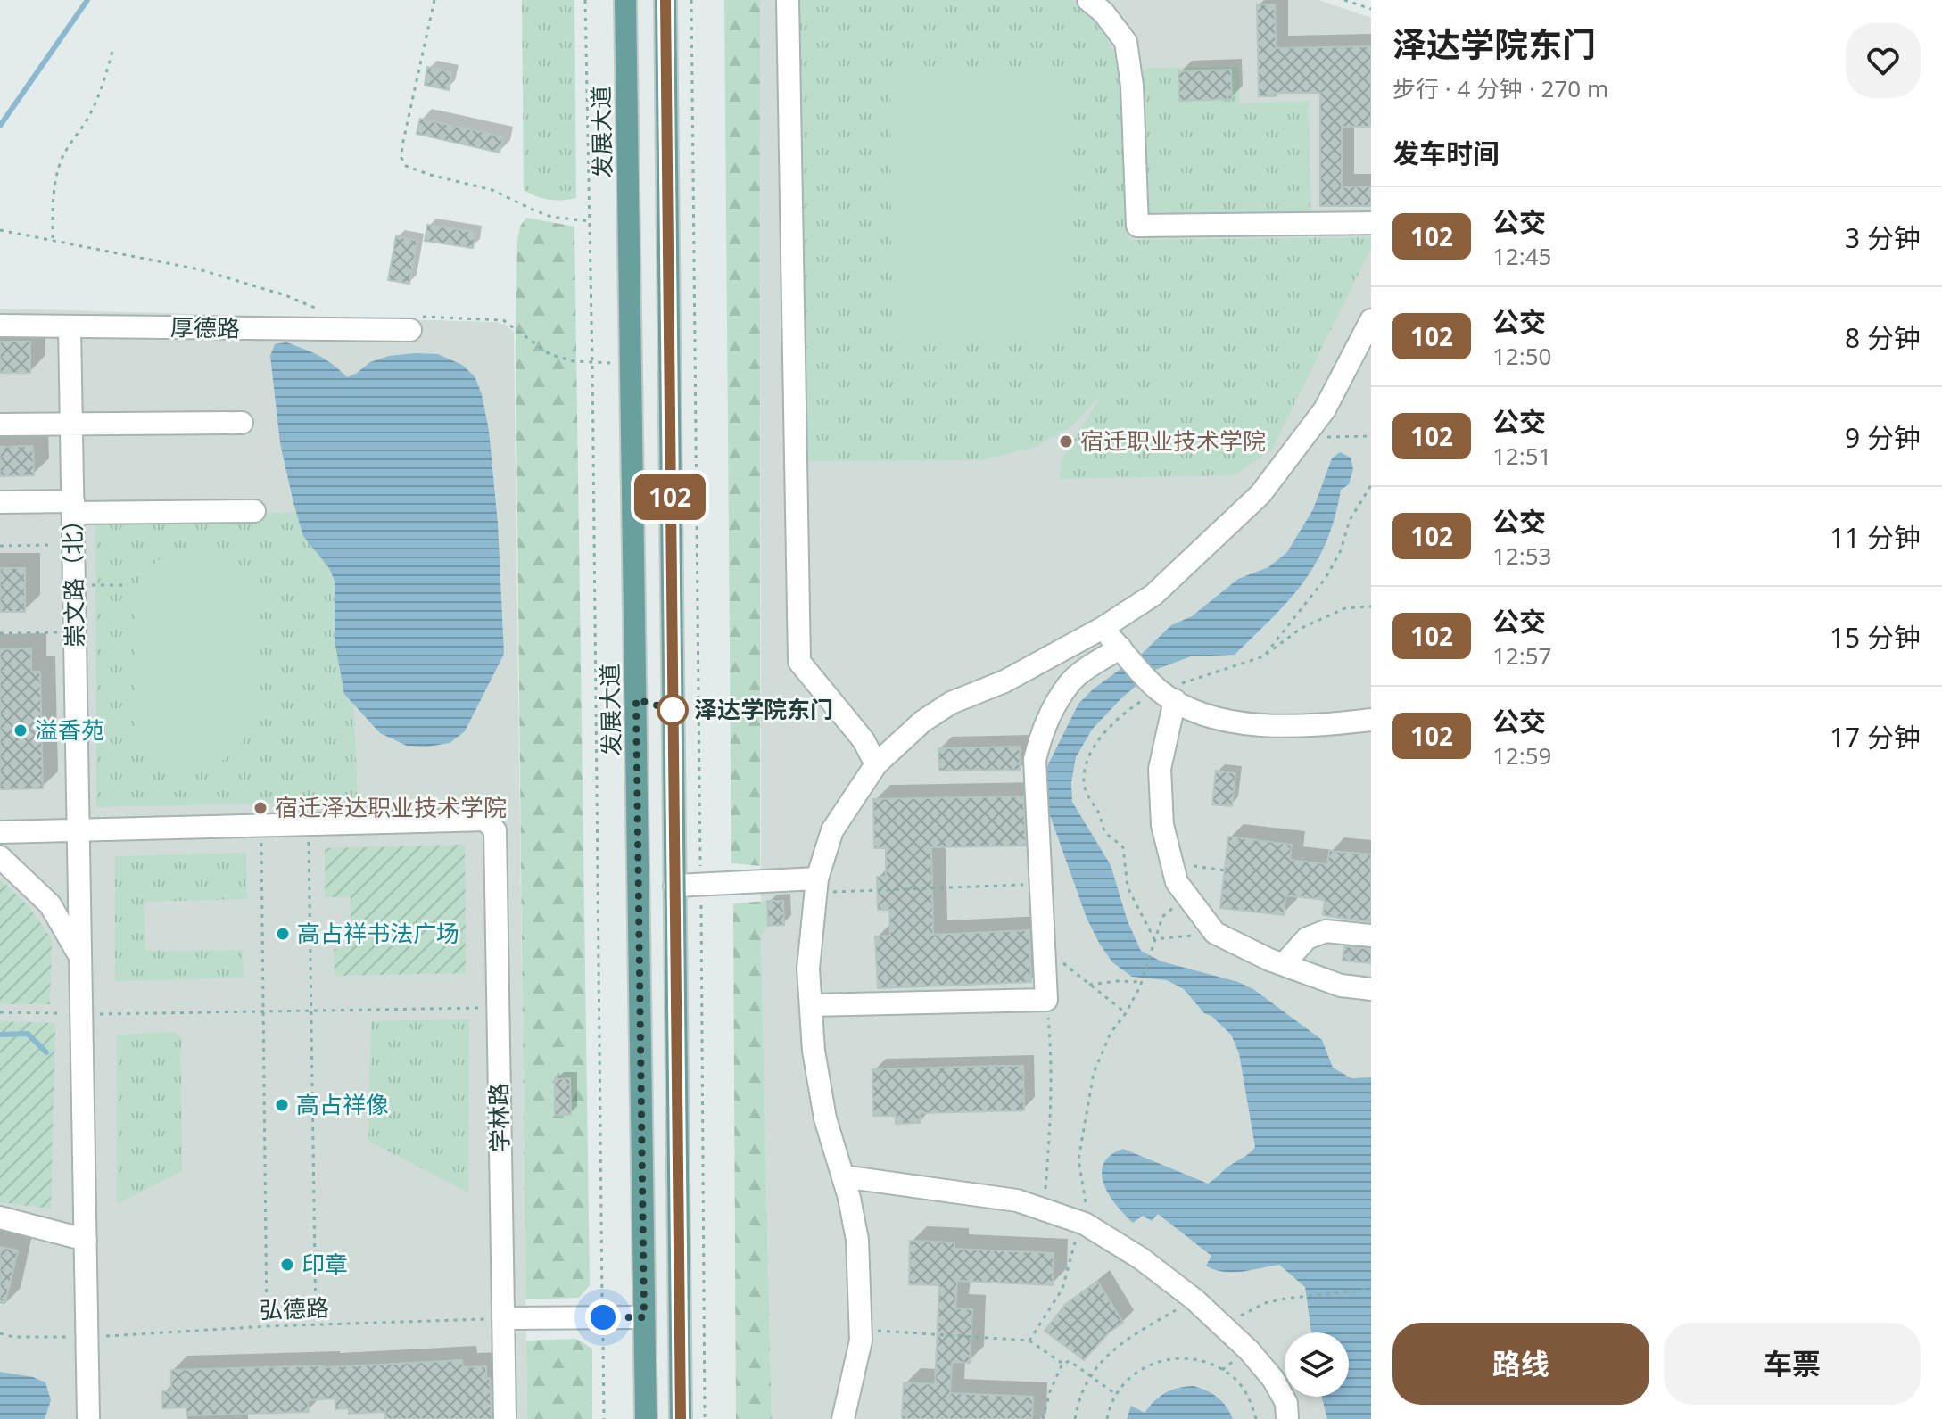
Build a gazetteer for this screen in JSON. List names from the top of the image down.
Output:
{
  "streets": {
    "main road": ["发展大道"],
    "lane": ["厚德路", "崇文路（北）", "学林路"],
    "path": ["弘德路"]
  },
  "crossings": [
    ["厚德路", "崇文路（北）"],
    ["崇文路（北）", "弘德路"],
    ["学林路", "弘德路"]
  ],
  "places": [
    "宿迁职业技术学院",
    "泽达学院东门",
    "溢香苑",
    "宿迁泽达职业技术学院",
    "高占祥书法广场",
    "高占祥像",
    "印章"
  ],
  "lines": ["bus line 102"],
  "page": {
    "on_map": "102",
    "heading": [
      ["泽达学院东门", "步行 · 4 分钟 · 270 m"],
      "发车时间"
    ],
    "list": [
      {
        "mark": "102",
        "name": "公交",
        "note": "12:45",
        "value": "3 分钟"
      },
      {
        "mark": "102",
        "name": "公交",
        "note": "12:50",
        "value": "8 分钟"
      },
      {
        "mark": "102",
        "name": "公交",
        "note": "12:51",
        "value": "9 分钟"
      },
      {
        "mark": "102",
        "name": "公交",
        "note": "12:53",
        "value": "11 分钟"
      },
      {
        "mark": "102",
        "name": "公交",
        "note": "12:57",
        "value": "15 分钟"
      },
      {
        "mark": "102",
        "name": "公交",
        "note": "12:59",
        "value": "17 分钟"
      }
    ],
    "buttons": ["路线", "车票"]
  }
}
